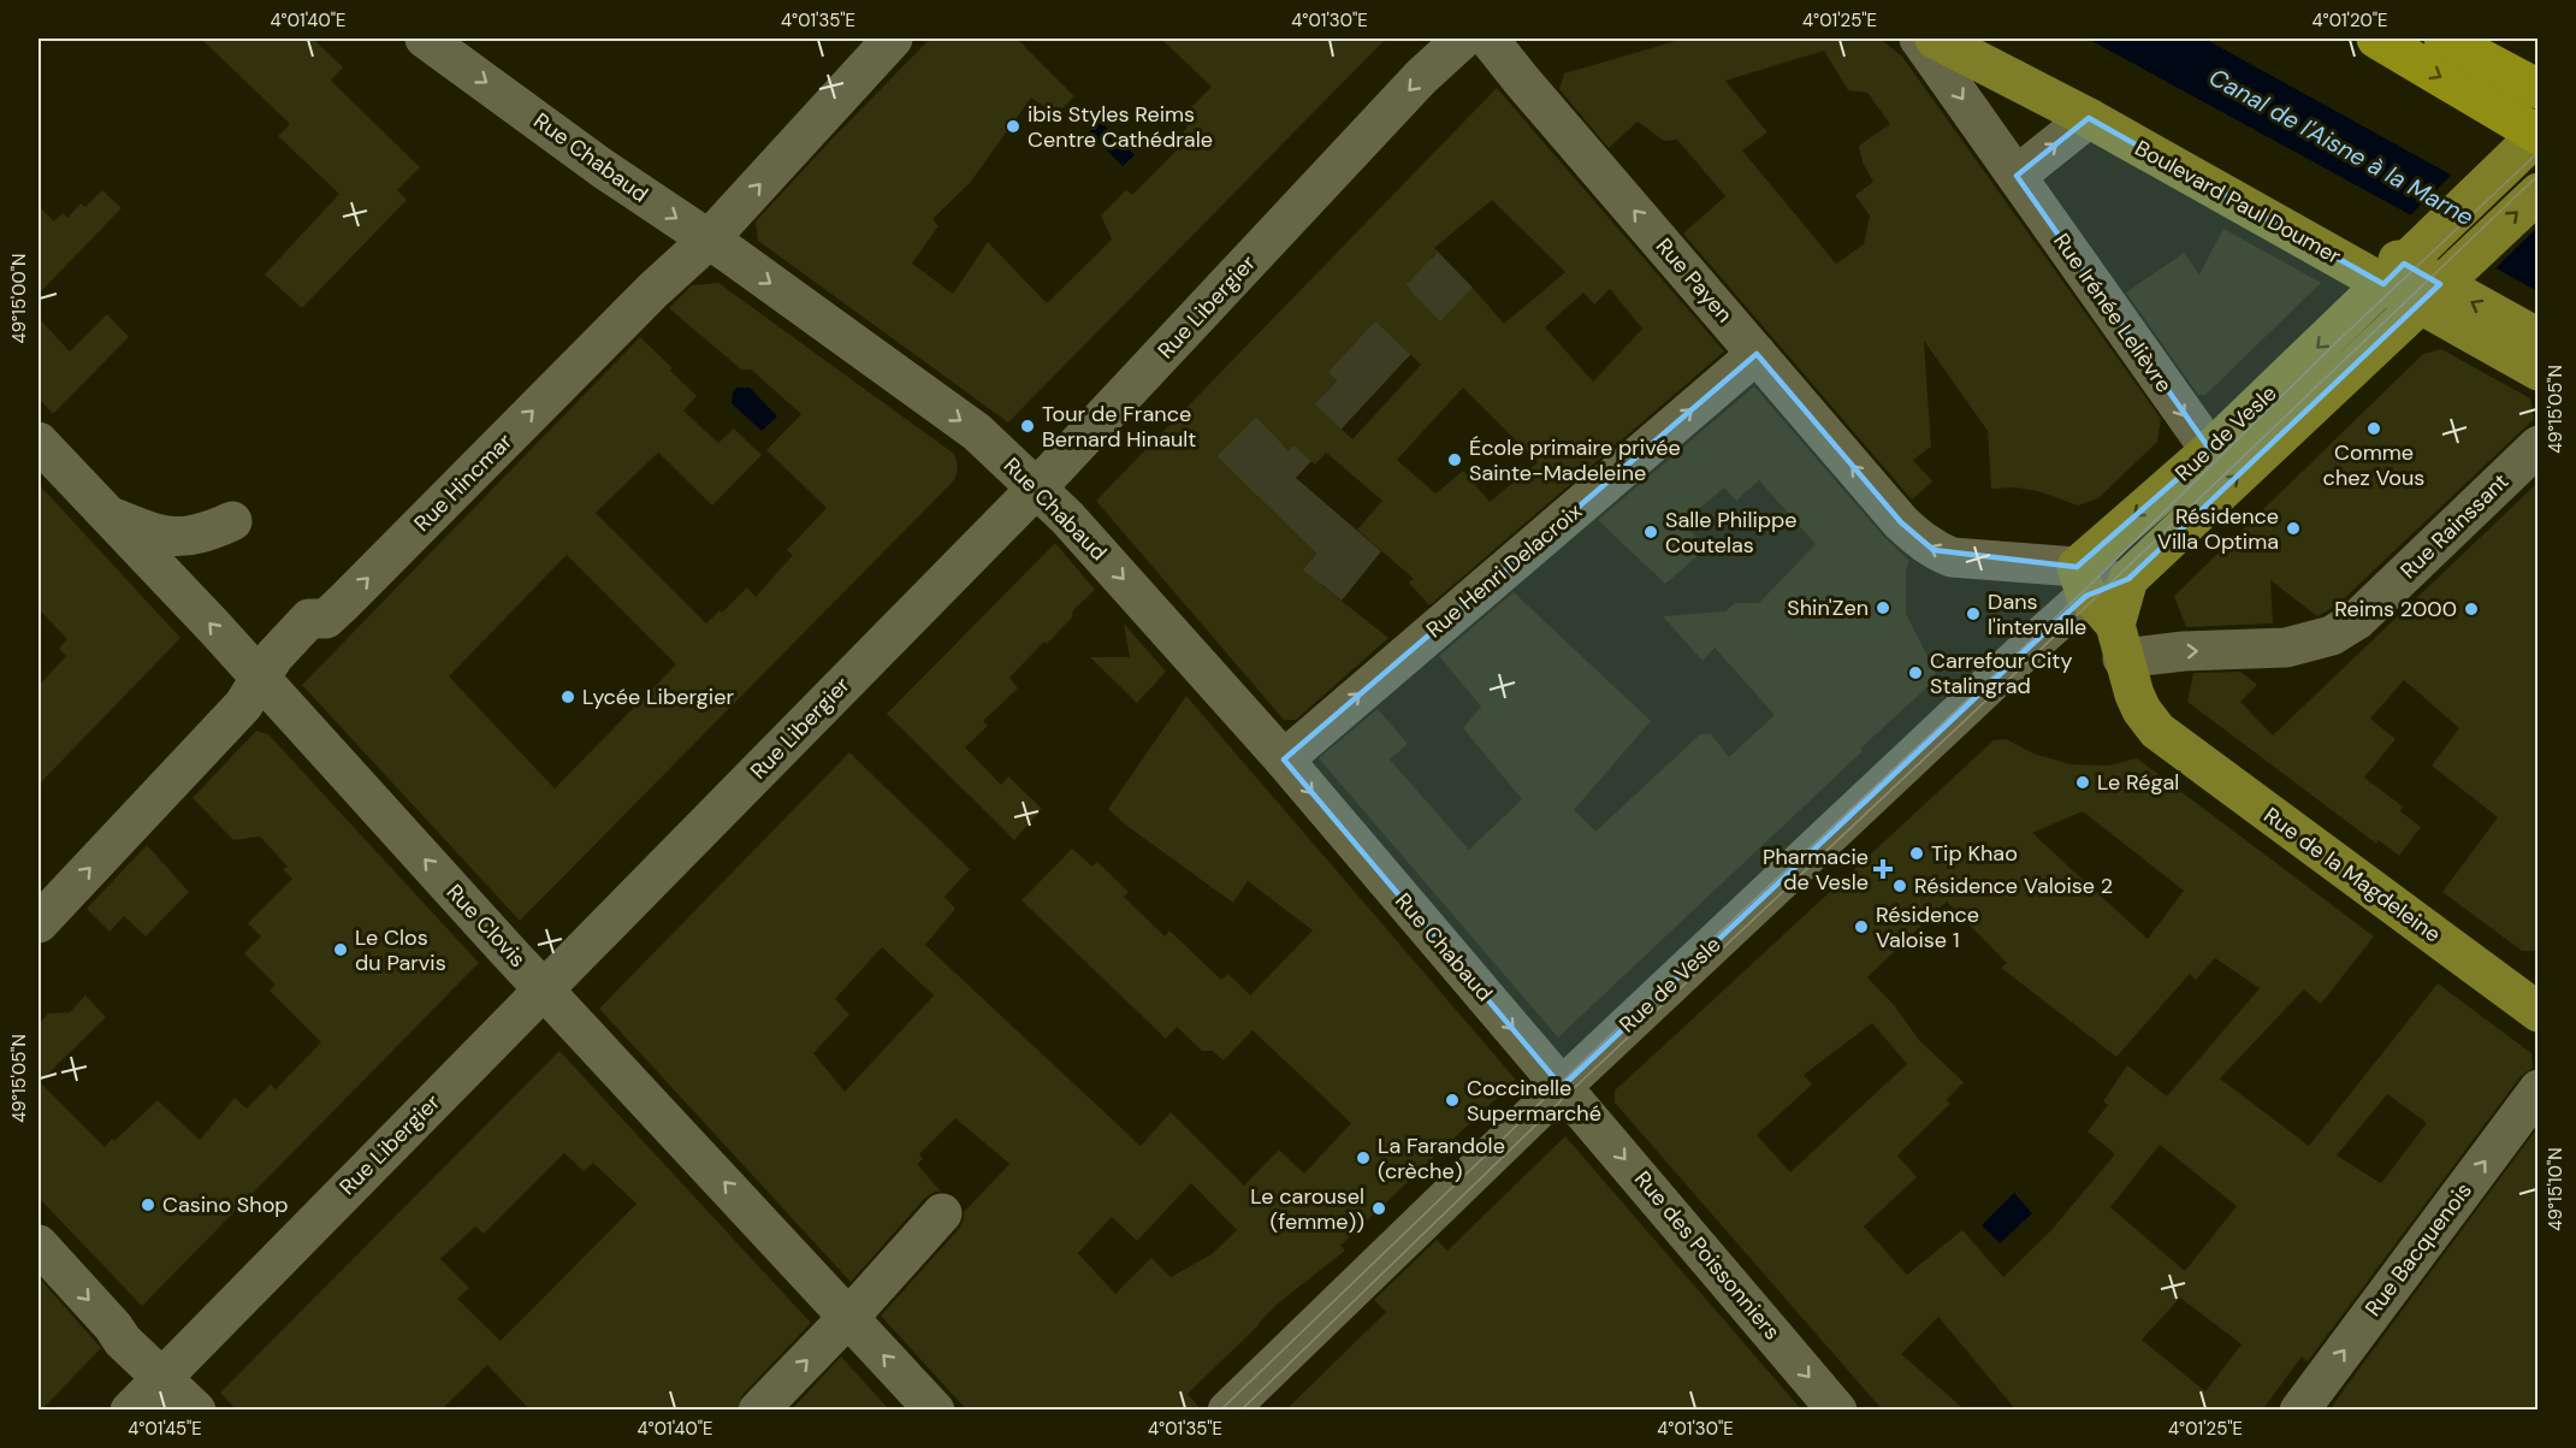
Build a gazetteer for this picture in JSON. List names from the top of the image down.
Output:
{
  "streets": {
    "main road": ["Boulevard Paul Doumer", "Rue de Vesle", "Rue de la Magdeleine"],
    "street": [
      "Rue Chabaud",
      "Rue Payen",
      "Rue Libergier",
      "Rue Irénée Lelièvre",
      "Rue Hincmar",
      "Rue Rainssant",
      "Rue Henri Delacroix",
      "Rue Clovis",
      "Rue Bacquenois",
      "Rue des Poissonniers"
    ]
  },
  "crossings": [
    ["Rue Chabaud", "Rue Libergier"],
    ["Rue Chabaud", "Rue de Vesle"],
    ["Rue Chabaud", "Rue Hincmar"],
    ["Rue Chabaud", "Rue Henri Delacroix"],
    ["Rue Chabaud", "Rue des Poissonniers"],
    ["Rue Payen", "Rue de Vesle"],
    ["Rue Payen", "Rue Henri Delacroix"],
    ["Rue Libergier", "Rue Clovis"],
    ["Rue Irénée Lelièvre", "Rue de Vesle"],
    ["Rue de Vesle", "Rue des Poissonniers"],
    ["Rue Hincmar", "Rue Clovis"],
    ["Rue Rainssant", "Rue de la Magdeleine"]
  ],
  "one_way": [
    "Rue Chabaud",
    "Rue Payen",
    "Rue Irénée Lelièvre",
    "Rue Hincmar",
    "Rue Rainssant",
    "Rue Henri Delacroix",
    "Rue Clovis",
    "Rue Bacquenois",
    "Rue des Poissonniers"
  ],
  "water": ["Canal de l'Aisne à la Marne"],
  "places": {
    "other": [
      "ibis Styles Reims Centre Cathédrale",
      "Tour de France Bernard Hinault",
      "Comme chez Vous",
      "École primaire privée Sainte-Madeleine",
      "Résidence Villa Optima",
      "Salle Philippe Coutelas",
      "Shin'Zen",
      "Reims 2000",
      "Dans l'intervalle",
      "Carrefour City Stalingrad",
      "Lycée Libergier",
      "Le Régal",
      "Tip Khao",
      "Résidence Valoise 2",
      "Résidence Valoise 1",
      "Le Clos du Parvis",
      "Coccinelle Supermarché",
      "La Farandole (crèche)",
      "Casino Shop",
      "Le carousel (femme))"
    ],
    "health": ["Pharmacie de Vesle"]
  },
  "coordinates": [
    "4°01'40\"E",
    "4°01'35\"E",
    "4°01'30\"E",
    "4°01'25\"E",
    "4°01'20\"E",
    "49°15'00\"N",
    "49°15'05\"N",
    "49°15'10\"N",
    "4°01'45\"E"
  ]
}
